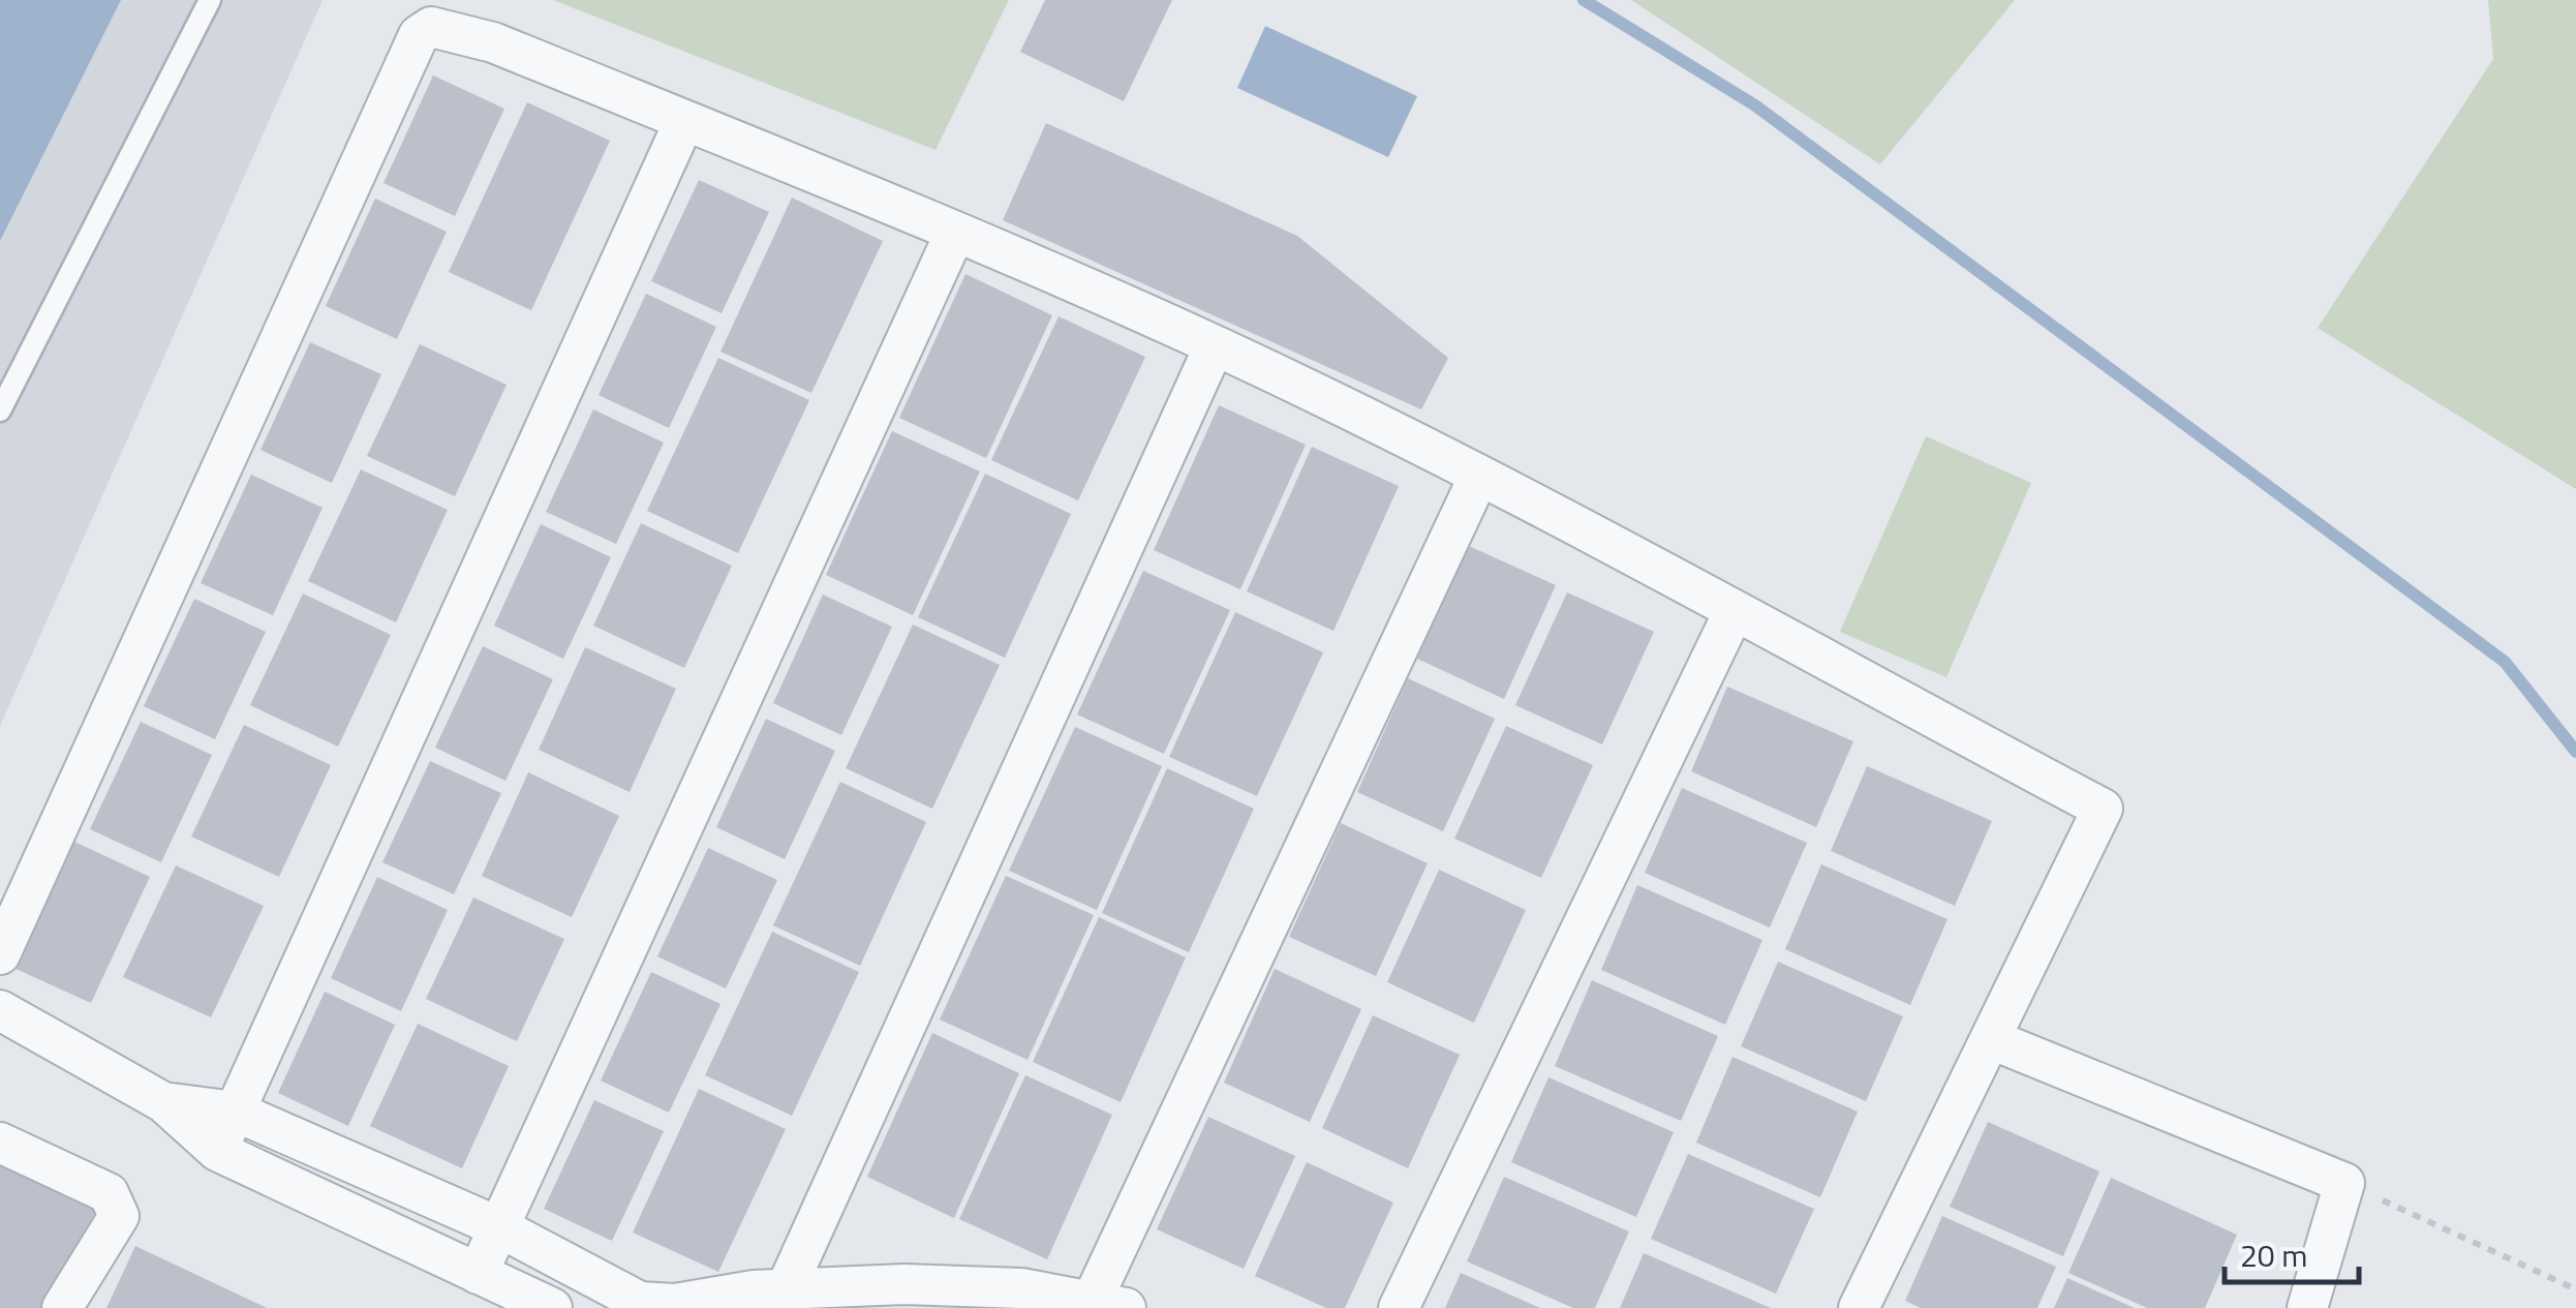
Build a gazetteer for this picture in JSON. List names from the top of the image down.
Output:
{
  "scale_bar": "20 m"
}
